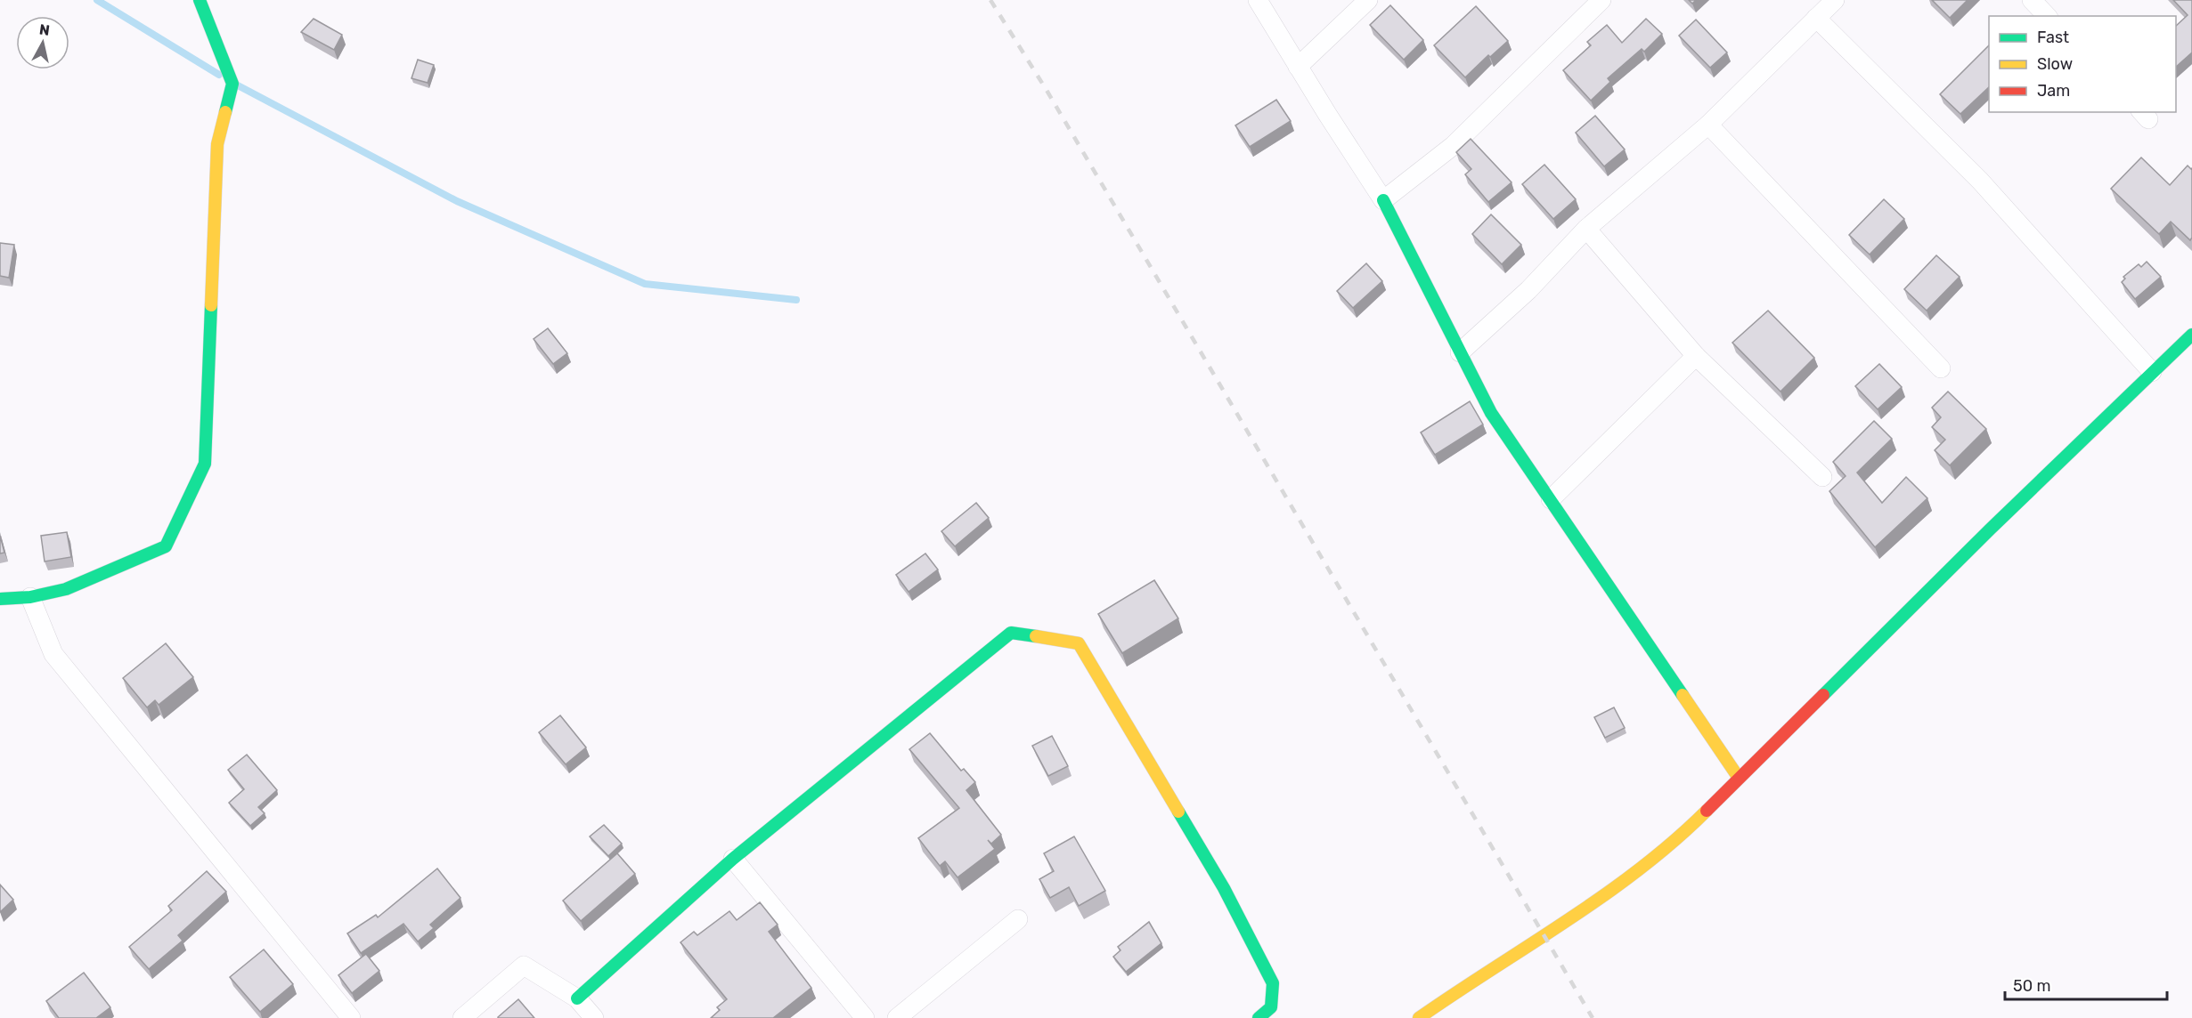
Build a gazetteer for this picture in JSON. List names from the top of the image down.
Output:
{
  "legend": ["Fast", "Slow", "Jam"],
  "scale_bar": "50 m",
  "north": "top"
}
